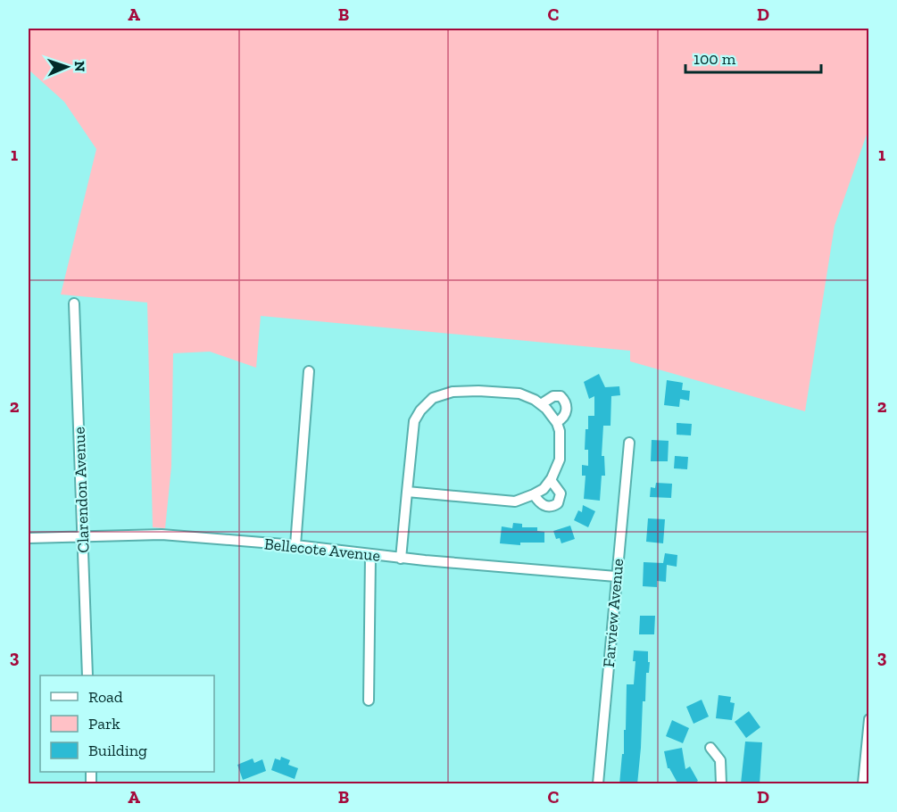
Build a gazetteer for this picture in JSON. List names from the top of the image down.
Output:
{
  "streets": {
    "street": ["Clarendon Avenue", "Bellecote Avenue", "Farview Avenue"]
  },
  "crossings": [
    ["Clarendon Avenue", "Bellecote Avenue"],
    ["Bellecote Avenue", "Farview Avenue"]
  ],
  "legend": ["Road", "Park", "Building"],
  "scale_bar": "100 m",
  "north": "right",
  "grid": {
    "columns": [
      "A",
      "B",
      "C",
      "D"
    ],
    "rows": ["1", "2", "3"]
  }
}
